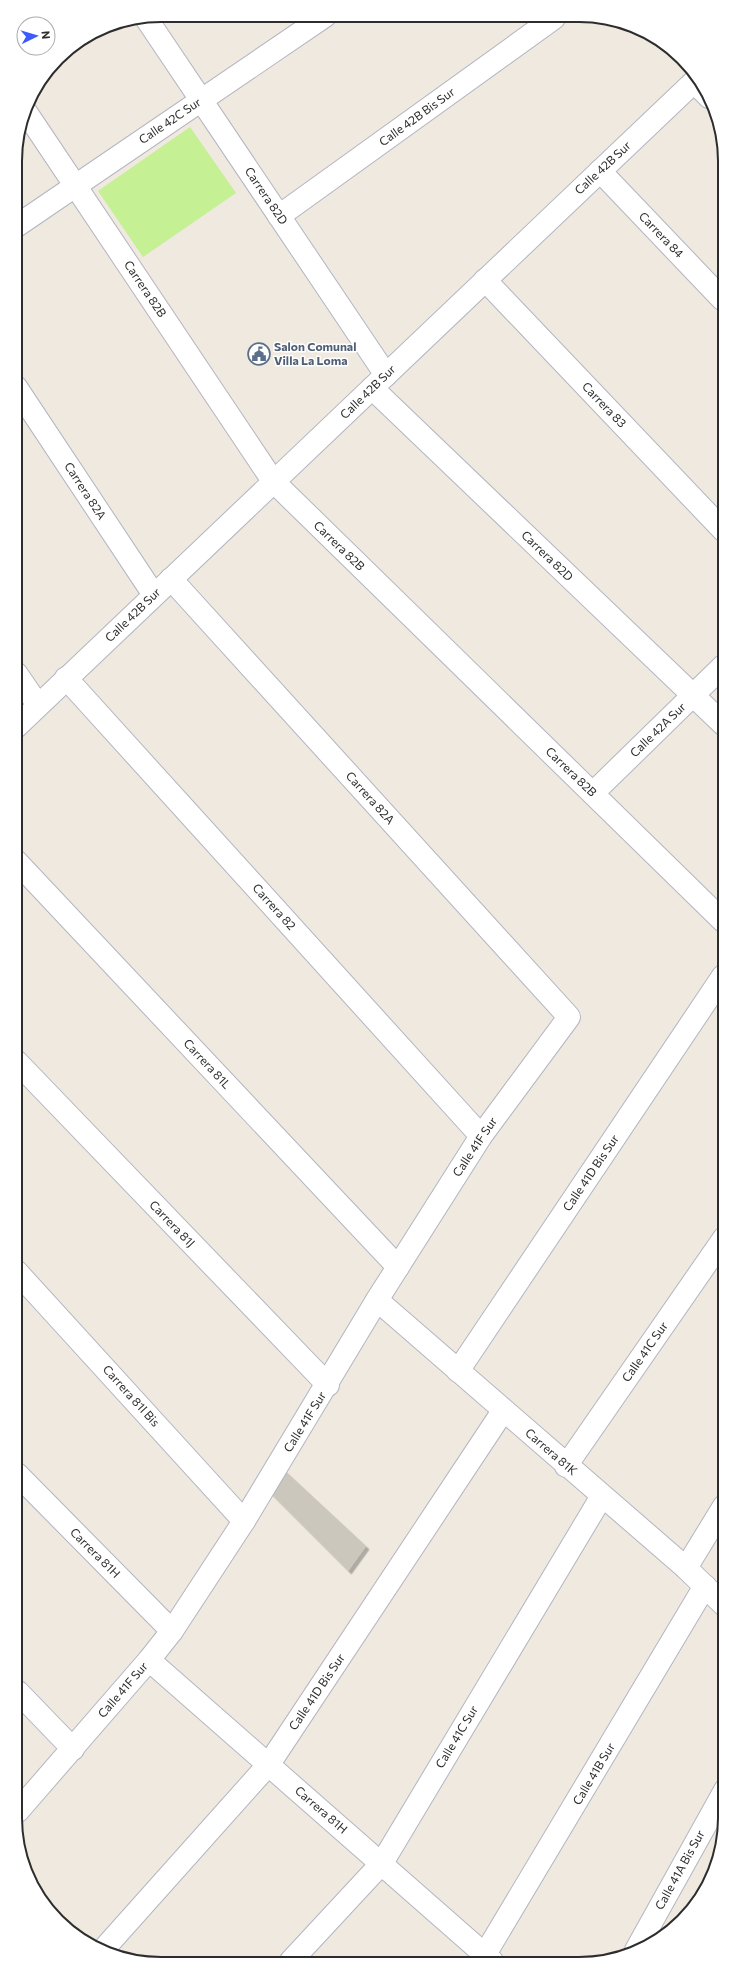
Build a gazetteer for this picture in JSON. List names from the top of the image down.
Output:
{
  "streets": {
    "street": [
      "Calle 42B Bis Sur",
      "Calle 42C Sur",
      "Calle 42B Sur",
      "Carrera 82D",
      "Carrera 84",
      "Carrera 82B",
      "Carrera 83",
      "Carrera 82A",
      "Calle 42A Sur",
      "Carrera 82",
      "Carrera 81L",
      "Calle 41F Sur",
      "Calle 41D Bis Sur",
      "Carrera 81J",
      "Calle 41C Sur",
      "Carrera 81I Bis",
      "Carrera 81K",
      "Carrera 81H",
      "Calle 41B Sur",
      "Calle 41A Bis Sur"
    ]
  },
  "crossings": [
    ["Calle 42B Bis Sur", "Carrera 82D"],
    ["Calle 42C Sur", "Carrera 82D"],
    ["Calle 42C Sur", "Carrera 82B"],
    ["Calle 42B Sur", "Carrera 82D"],
    ["Calle 42B Sur", "Carrera 84"],
    ["Calle 42B Sur", "Carrera 82B"],
    ["Calle 42B Sur", "Carrera 83"],
    ["Calle 42B Sur", "Carrera 82A"],
    ["Calle 42B Sur", "Carrera 82"],
    ["Carrera 82D", "Calle 42A Sur"],
    ["Carrera 82B", "Calle 42A Sur"],
    ["Carrera 82A", "Calle 41F Sur"],
    ["Carrera 82", "Calle 41F Sur"],
    ["Carrera 81L", "Calle 41F Sur"],
    ["Calle 41F Sur", "Carrera 81J"],
    ["Calle 41F Sur", "Carrera 81I Bis"],
    ["Calle 41F Sur", "Carrera 81K"],
    ["Calle 41F Sur", "Carrera 81H"],
    ["Calle 41D Bis Sur", "Carrera 81K"],
    ["Calle 41D Bis Sur", "Carrera 81H"],
    ["Calle 41C Sur", "Carrera 81K"],
    ["Calle 41C Sur", "Carrera 81H"],
    ["Carrera 81K", "Calle 41B Sur"]
  ],
  "places": {
    "public building": ["Salon Comunal Villa La Loma"]
  },
  "north": "right"
}
